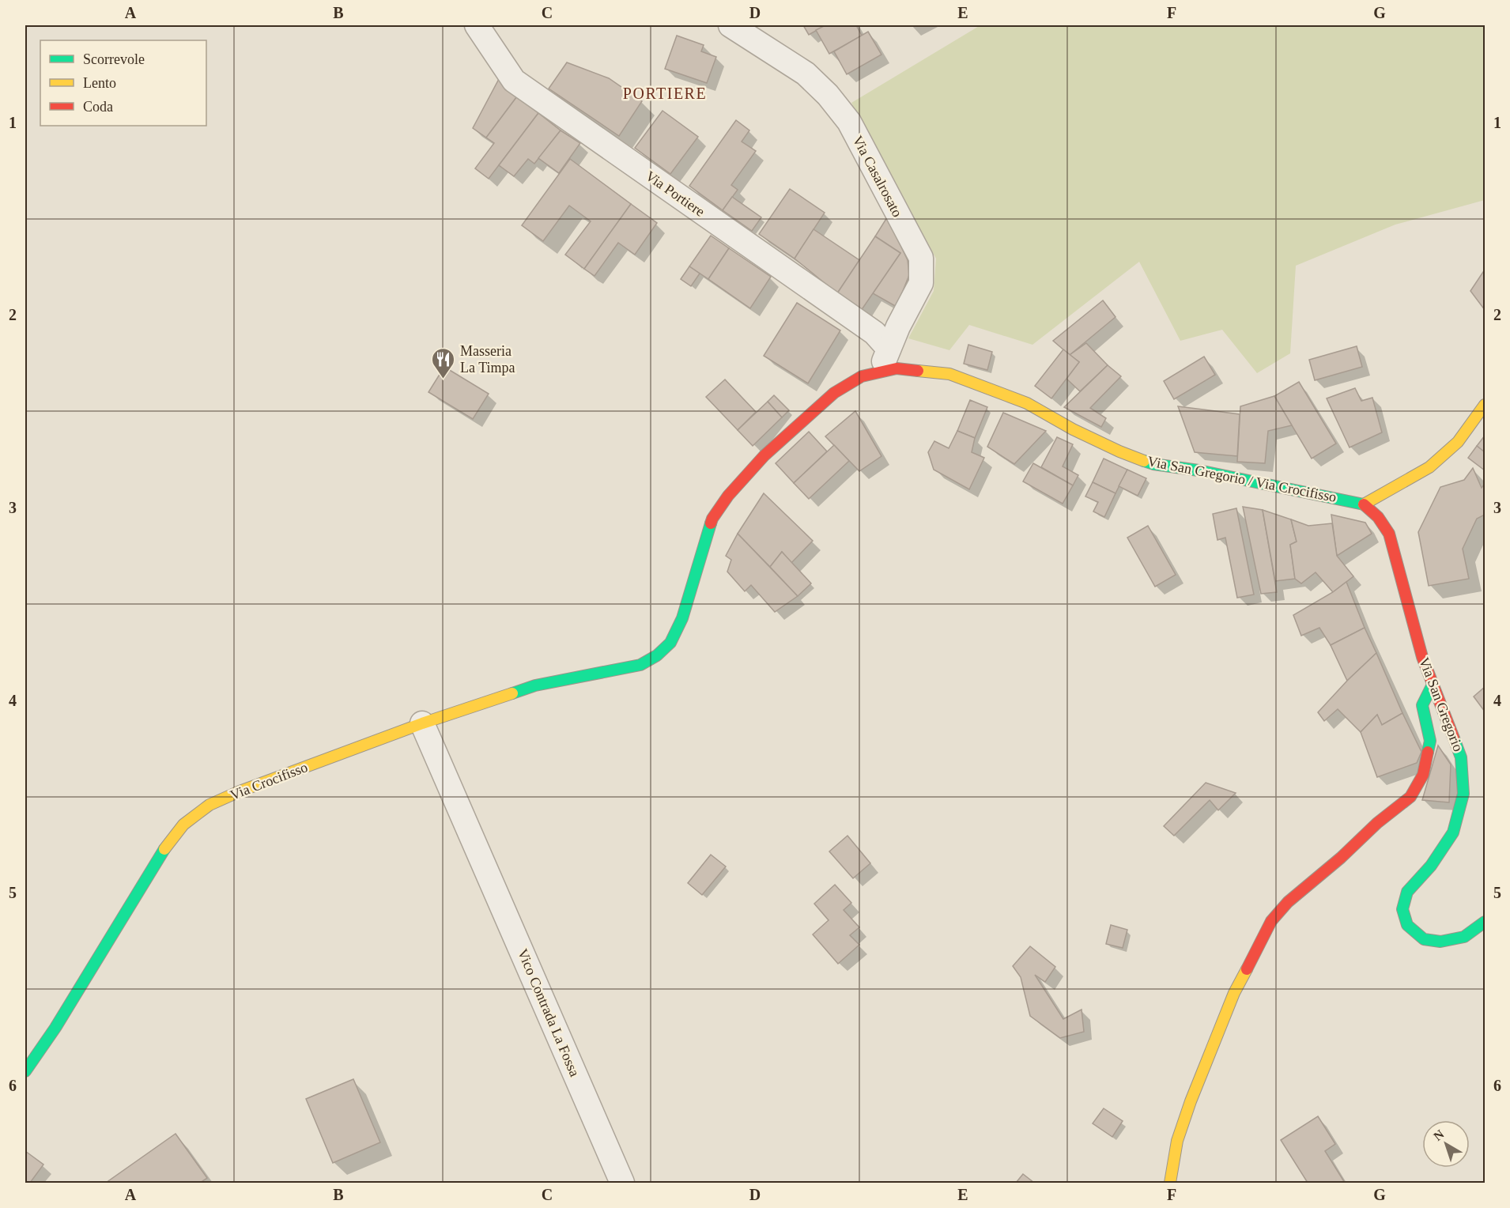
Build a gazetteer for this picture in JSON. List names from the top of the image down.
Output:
{
  "streets": {
    "street": [
      "Via Casalrosato",
      "Via Portiere",
      "Via San Gregorio / Via Crocifisso",
      "Via San Gregorio",
      "Via Crocifisso",
      "Vico Contrada La Fossa"
    ]
  },
  "crossings": [
    ["Via Casalrosato", "Via Portiere"],
    ["Via Casalrosato", "Via San Gregorio / Via Crocifisso"],
    ["Via San Gregorio / Via Crocifisso", "Via San Gregorio"],
    ["Via San Gregorio / Via Crocifisso", "Via Crocifisso"],
    ["Via Crocifisso", "Vico Contrada La Fossa"]
  ],
  "districts": ["PORTIERE"],
  "places": {
    "restaurant": ["Masseria La Timpa"]
  },
  "legend": ["Scorrevole", "Lento", "Coda"],
  "north": "top left",
  "grid": {
    "columns": [
      "A",
      "B",
      "C",
      "D",
      "E",
      "F",
      "G"
    ],
    "rows": [
      "1",
      "2",
      "3",
      "4",
      "5",
      "6"
    ]
  }
}
